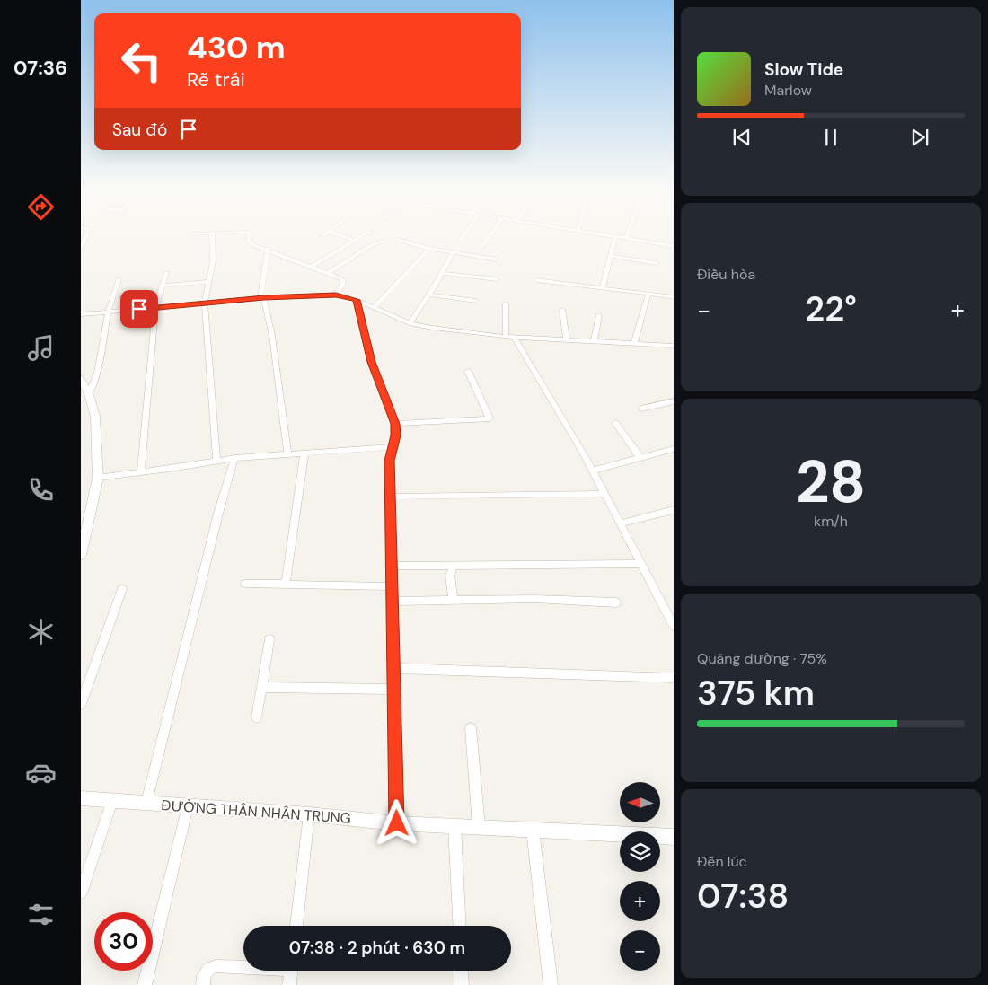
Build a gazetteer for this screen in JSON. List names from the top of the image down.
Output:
{
  "streets": {
    "street": ["ĐƯỜNG THÂN NHÂN TRUNG"]
  },
  "north": "left",
  "page": {
    "tabs": "07:36",
    "turn": ["430 m", "Rẽ trái"],
    "song": ["Slow Tide", "Marlow"],
    "then": "Sau đó",
    "tile": [
      "Điều hòa",
      ["28", "km/h"],
      ["Quãng đường · 75%", "375 km"],
      ["Đến lúc", "07:38"]
    ],
    "heat": ["−", "22°", "+"],
    "map_buttons": ["+", "−"],
    "limit": "30",
    "trip": "07:38 · 2 phút · 630 m"
  }
}
